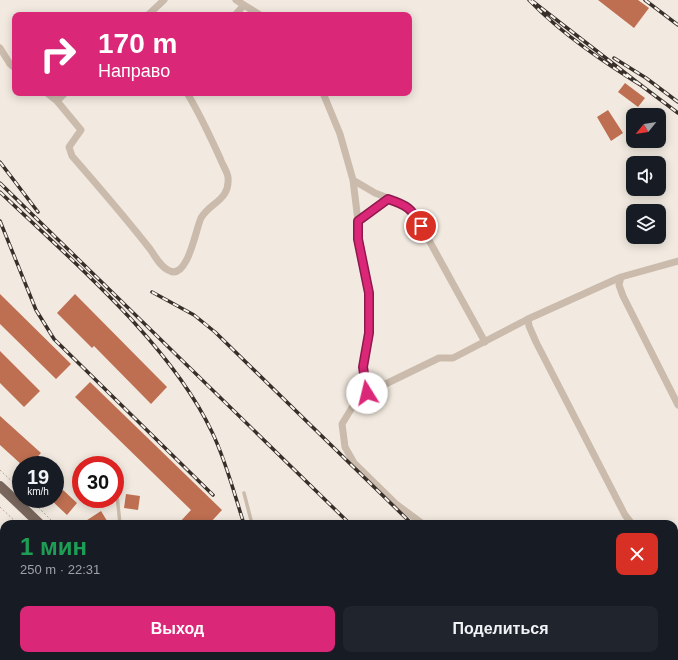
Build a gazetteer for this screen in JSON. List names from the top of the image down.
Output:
{
  "north": "bottom left",
  "page": {
    "turn": ["170 m", "Направо"],
    "speed": "19 km/h",
    "limit": "30",
    "heading": ["1 мин", "250 m · 22:31"],
    "buttons": ["Выход", "Поделиться"]
  }
}
